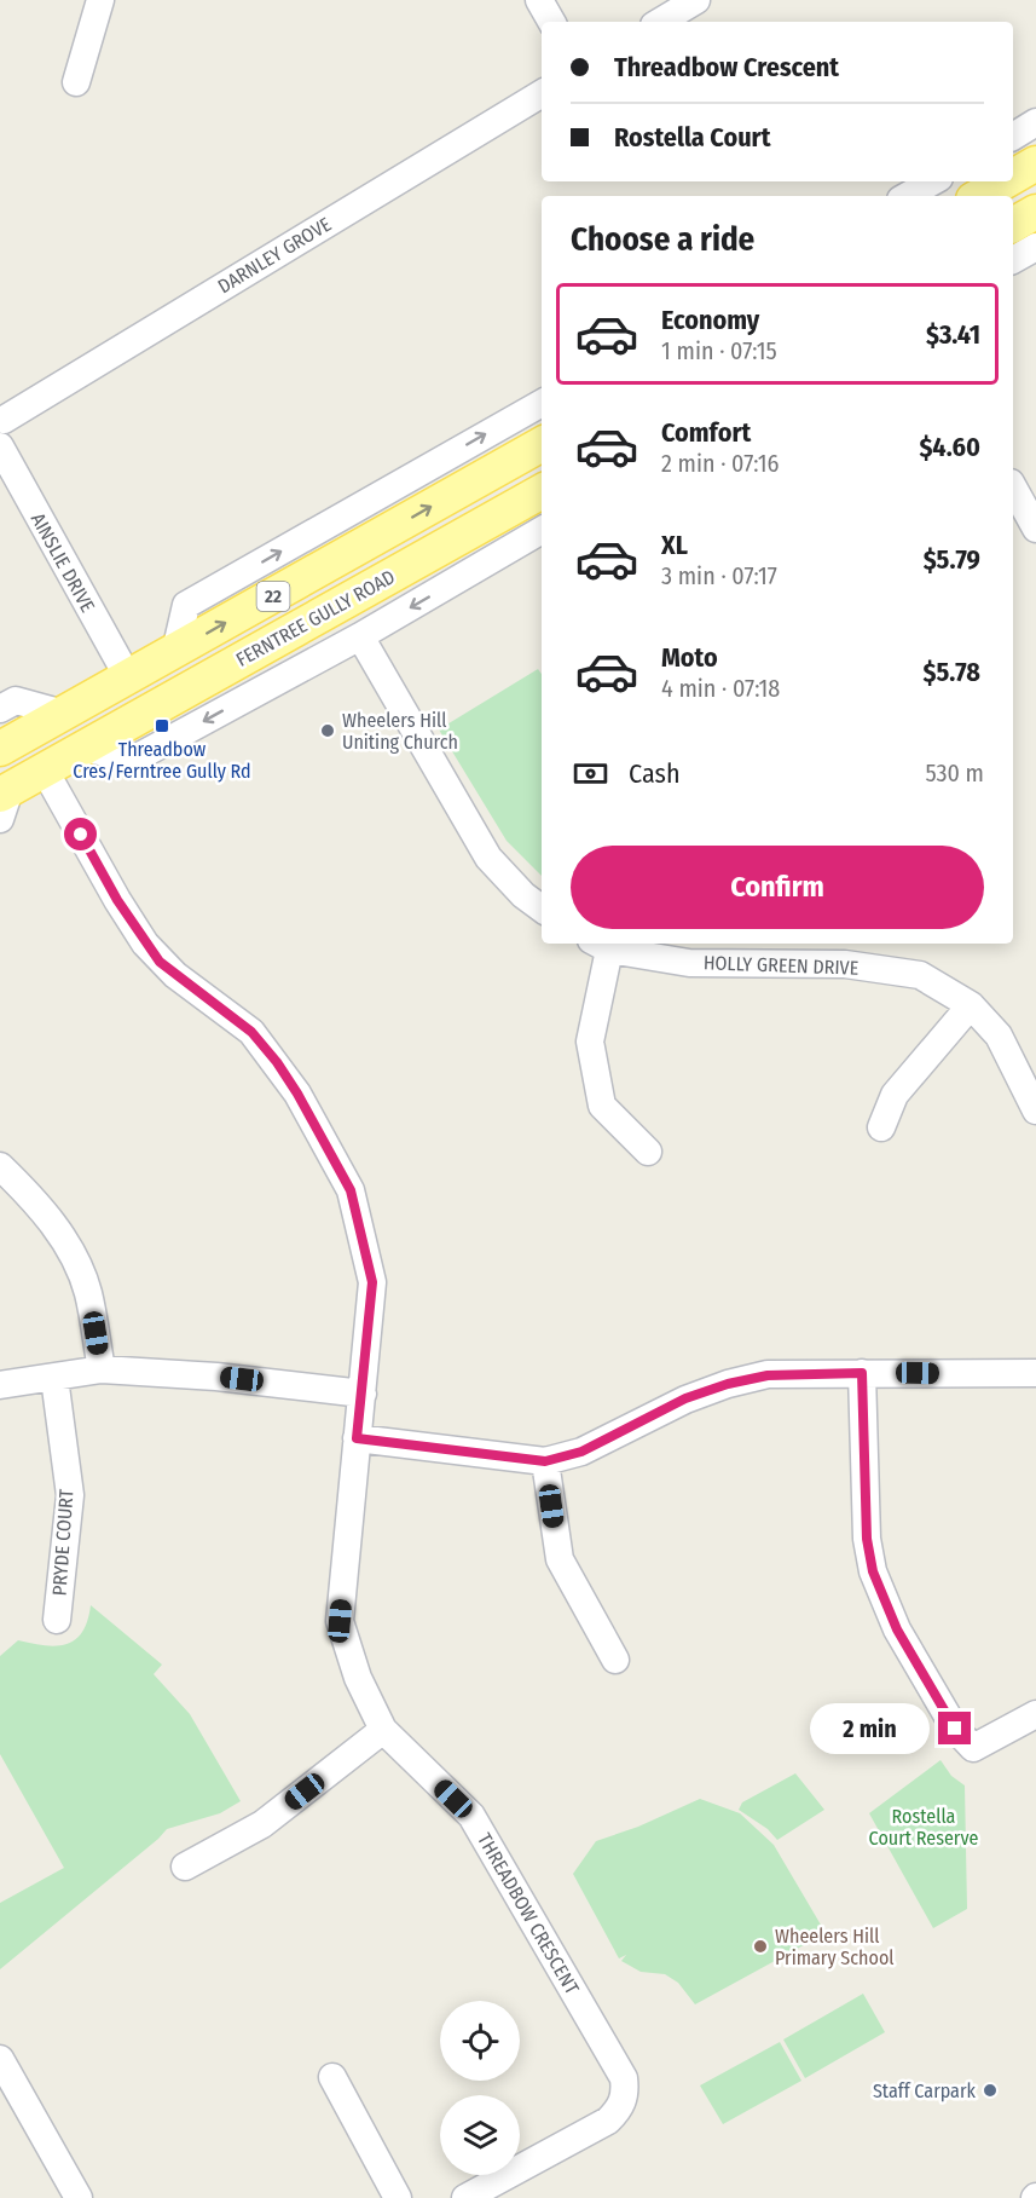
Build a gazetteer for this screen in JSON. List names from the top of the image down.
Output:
{
  "streets": {
    "main road": ["22", "FERNTREE GULLY ROAD"],
    "street": [
      "DARNLEY GROVE",
      "AINSLIE DRIVE",
      "HOLLY GREEN DRIVE",
      "PRYDE COURT",
      "THREADBOW CRESCENT"
    ]
  },
  "crossings": [
    ["AINSLIE DRIVE", "FERNTREE GULLY ROAD"],
    ["FERNTREE GULLY ROAD", "THREADBOW CRESCENT"]
  ],
  "parks": ["Rostella Court Reserve"],
  "places": {
    "transit": ["Threadbow Cres/Ferntree Gully Rd"],
    "other": ["Wheelers Hill Uniting Church", "Wheelers Hill Primary School", "Staff Carpark"]
  },
  "page": {
    "banner": ["Threadbow Crescent", "Rostella Court"],
    "heading": "Choose a ride",
    "list": [
      {
        "name": "Economy",
        "note": "1 min · 07:15",
        "value": "$3.41"
      },
      {
        "name": "Comfort",
        "note": "2 min · 07:16",
        "value": "$4.60"
      },
      {
        "name": "XL",
        "note": "3 min · 07:17",
        "value": "$5.79"
      },
      {
        "name": "Moto",
        "note": "4 min · 07:18",
        "value": "$5.78"
      }
    ],
    "pay": ["Cash", "530 m"],
    "buttons": "Confirm",
    "bubble": "2 min"
  }
}
